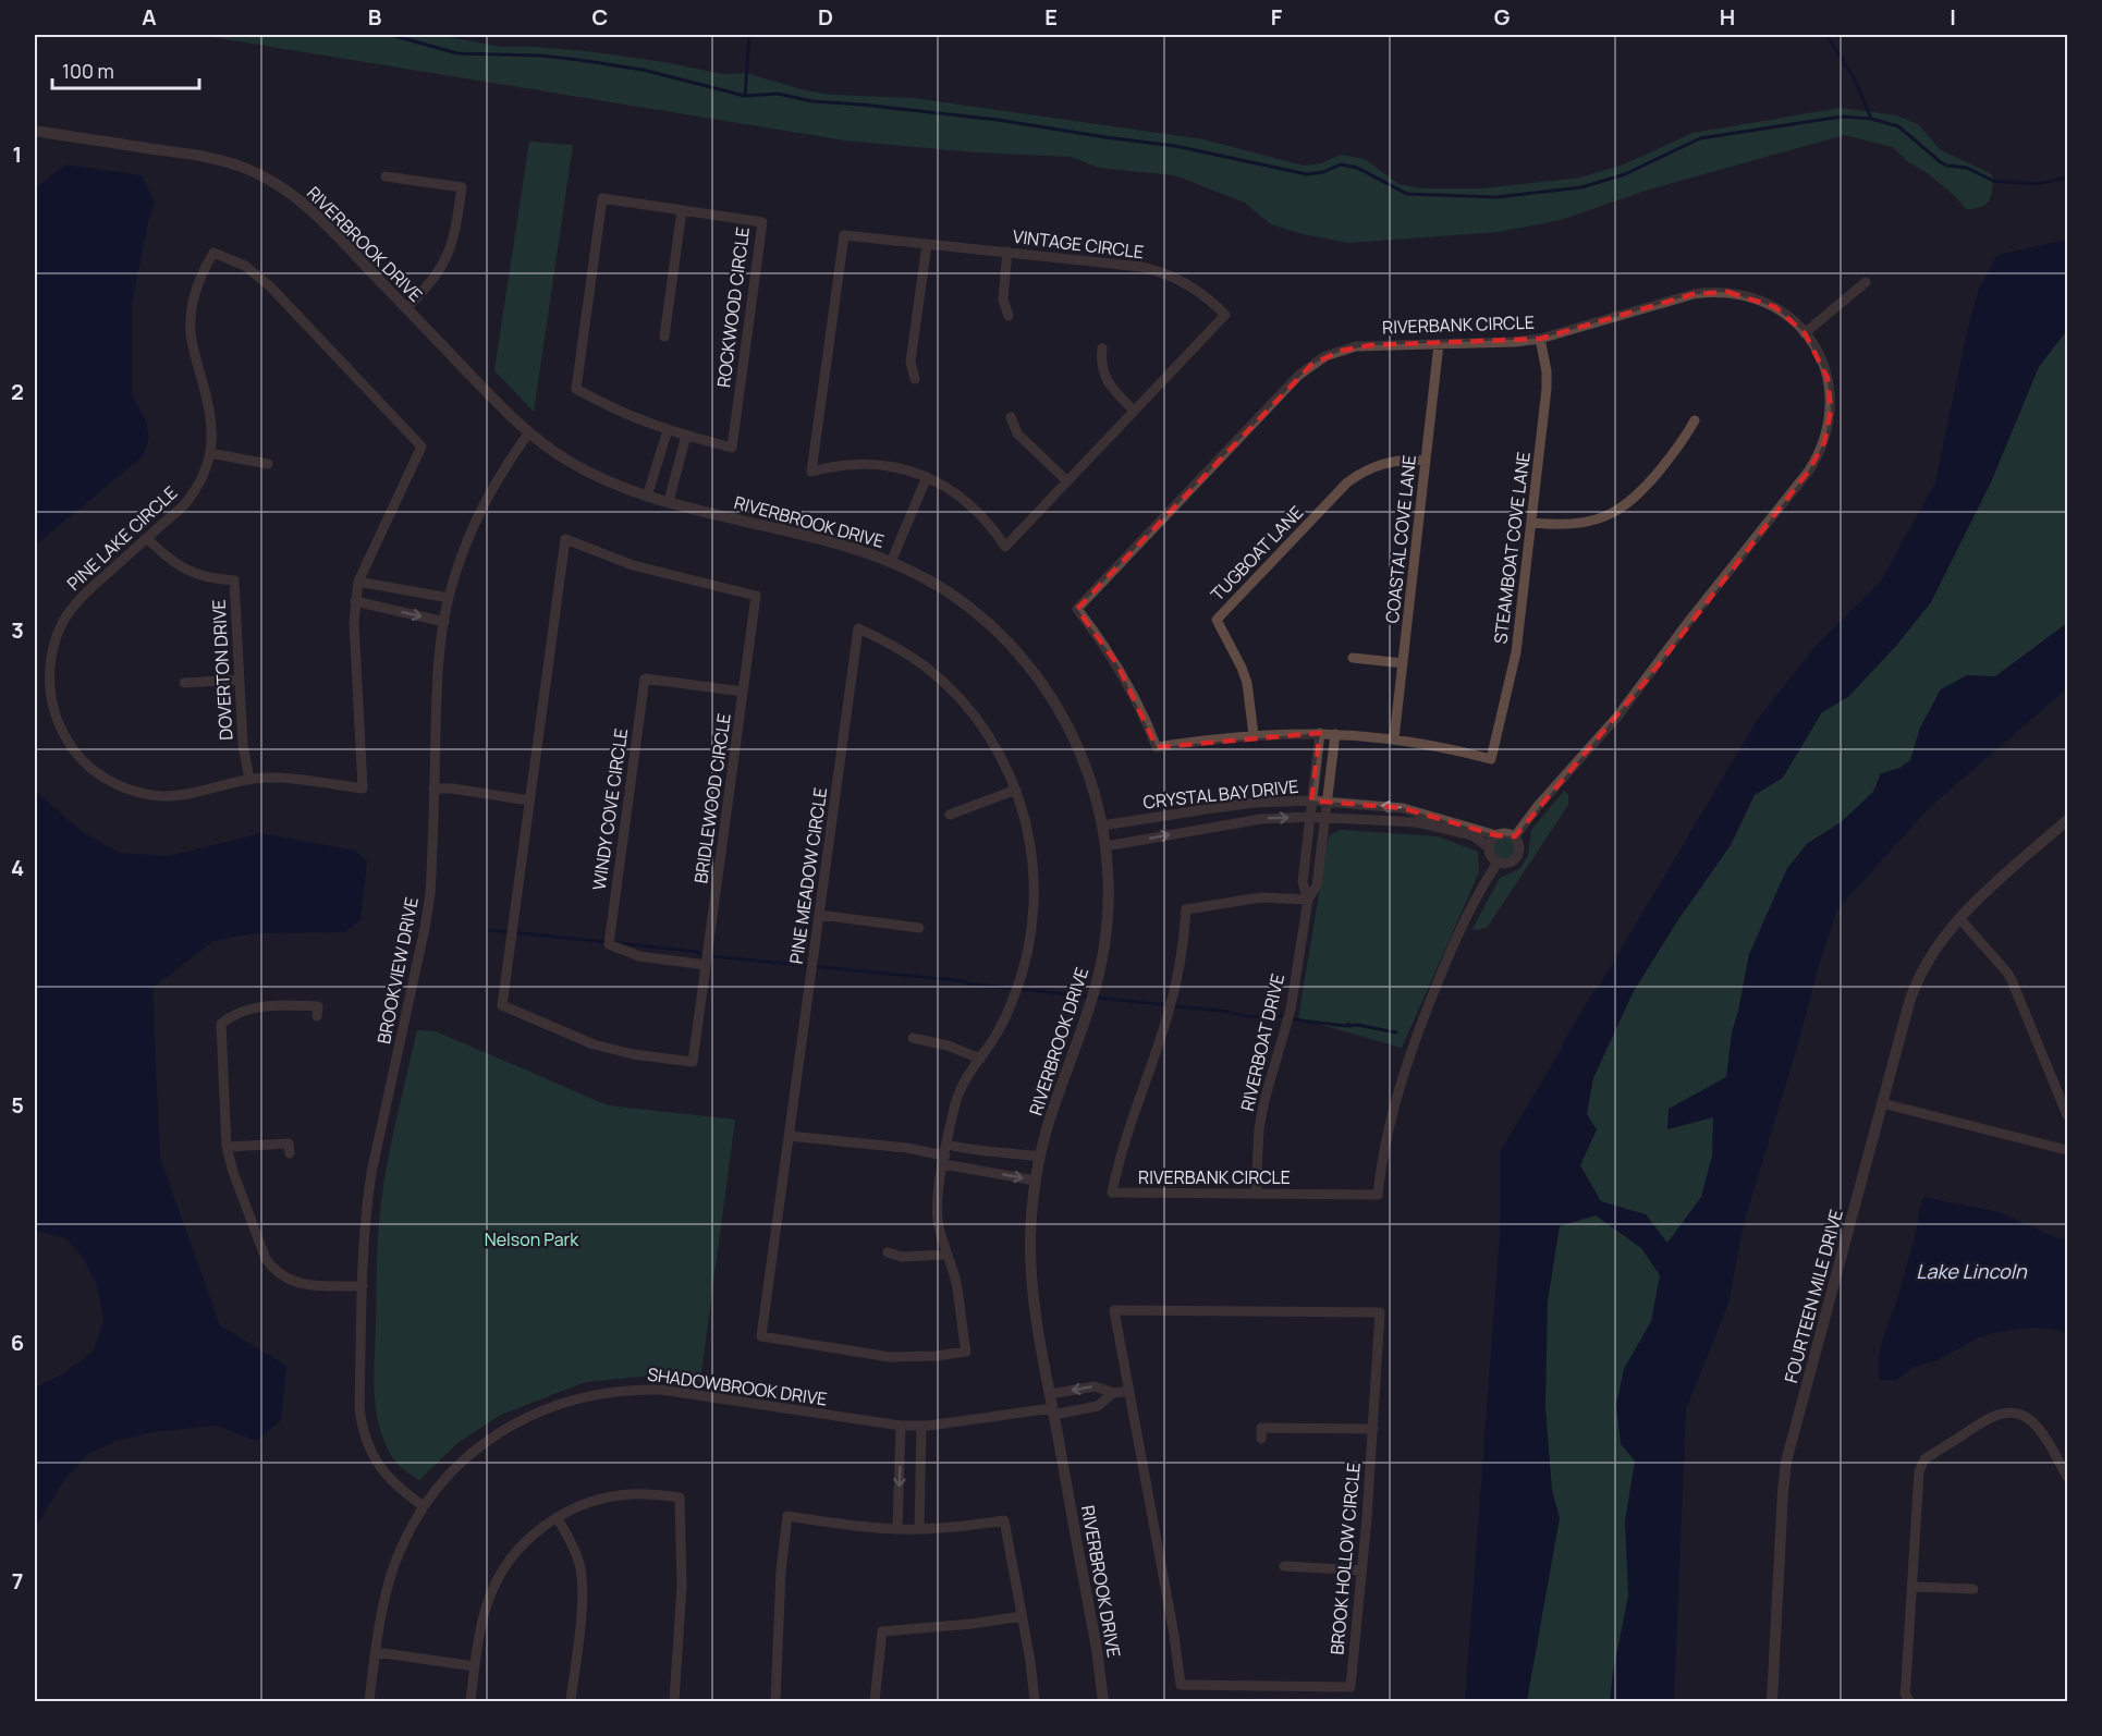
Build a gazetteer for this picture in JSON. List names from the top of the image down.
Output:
{
  "streets": {
    "street": [
      "RIVERBROOK DRIVE",
      "VINTAGE CIRCLE",
      "ROCKWOOD CIRCLE",
      "RIVERBANK CIRCLE",
      "PINE LAKE CIRCLE",
      "COASTAL COVE LANE",
      "STEAMBOAT COVE LANE",
      "TUGBOAT LANE",
      "DOVERTON DRIVE",
      "CRYSTAL BAY DRIVE",
      "BRIDLEWOOD CIRCLE",
      "WINDY COVE CIRCLE",
      "PINE MEADOW CIRCLE",
      "BROOKVIEW DRIVE",
      "RIVERBOAT DRIVE",
      "FOURTEEN MILE DRIVE",
      "SHADOWBROOK DRIVE",
      "BROOK HOLLOW CIRCLE"
    ]
  },
  "crossings": [
    ["RIVERBROOK DRIVE", "CRYSTAL BAY DRIVE"],
    ["RIVERBROOK DRIVE", "BROOKVIEW DRIVE"],
    ["RIVERBROOK DRIVE", "SHADOWBROOK DRIVE"],
    ["RIVERBANK CIRCLE", "COASTAL COVE LANE"],
    ["RIVERBANK CIRCLE", "STEAMBOAT COVE LANE"],
    ["RIVERBANK CIRCLE", "TUGBOAT LANE"],
    ["RIVERBANK CIRCLE", "CRYSTAL BAY DRIVE"],
    ["RIVERBANK CIRCLE", "RIVERBOAT DRIVE"],
    ["PINE LAKE CIRCLE", "DOVERTON DRIVE"],
    ["COASTAL COVE LANE", "TUGBOAT LANE"],
    ["BRIDLEWOOD CIRCLE", "WINDY COVE CIRCLE"],
    ["BROOKVIEW DRIVE", "SHADOWBROOK DRIVE"]
  ],
  "water": ["Lake Lincoln"],
  "parks": ["Nelson Park"],
  "scale_bar": "100 m",
  "grid": {
    "columns": [
      "A",
      "B",
      "C",
      "D",
      "E",
      "F",
      "G",
      "H",
      "I"
    ],
    "rows": [
      "1",
      "2",
      "3",
      "4",
      "5",
      "6",
      "7"
    ]
  }
}
